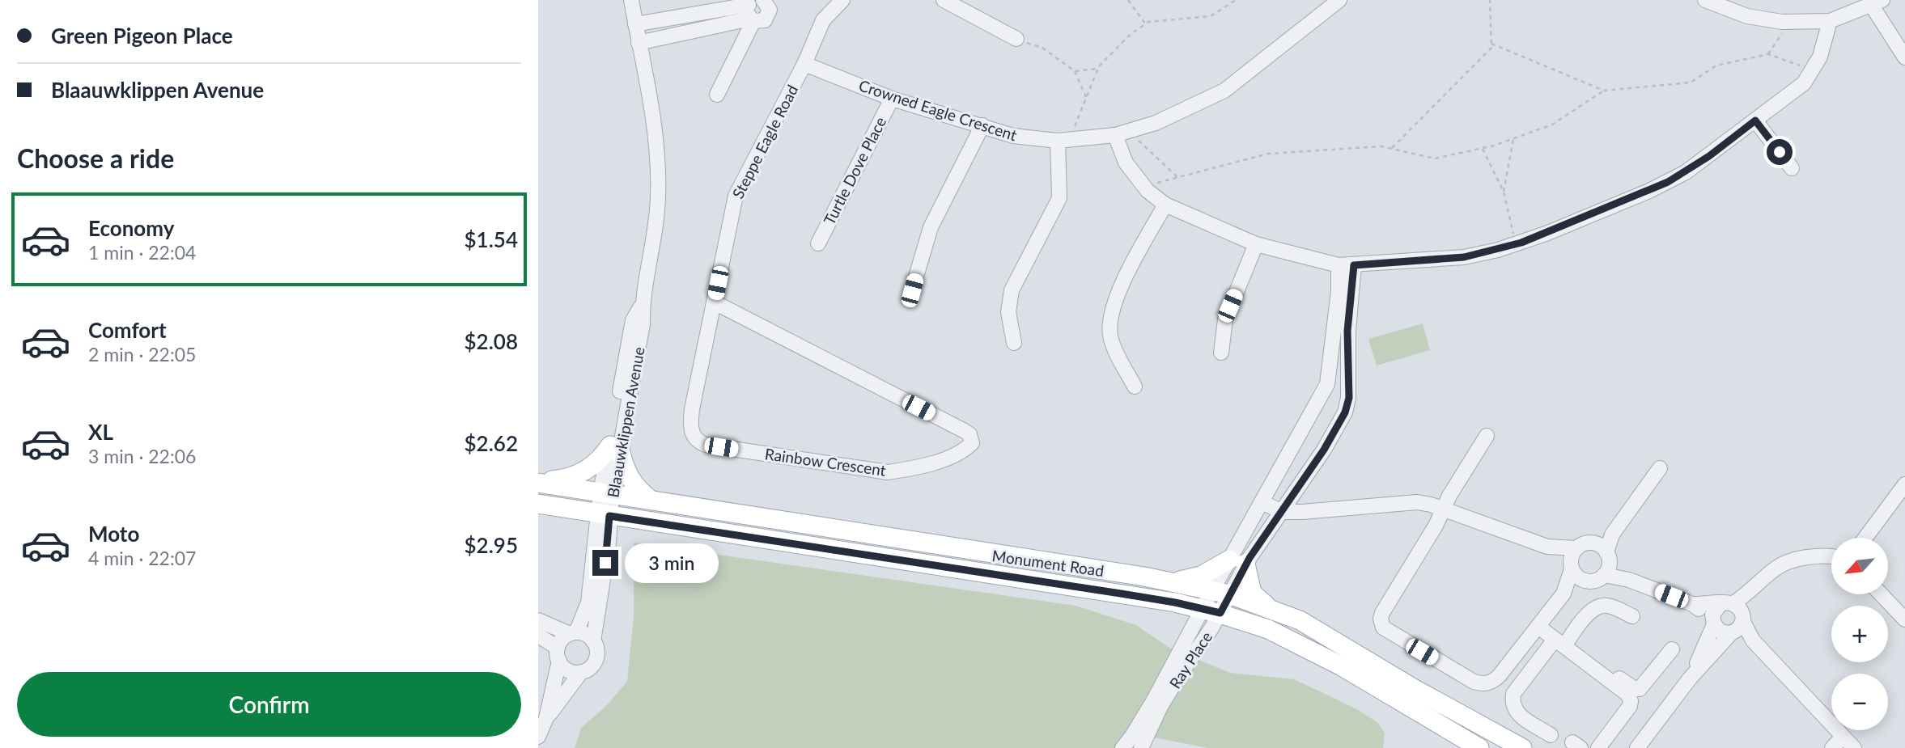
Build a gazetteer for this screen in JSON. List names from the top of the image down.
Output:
{
  "streets": {
    "main road": ["Monument Road"],
    "street": [
      "Crowned Eagle Crescent",
      "Steppe Eagle Road",
      "Turtle Dove Place",
      "Blaauwklippen Avenue",
      "Rainbow Crescent",
      "Ray Place"
    ]
  },
  "crossings": [
    ["Crowned Eagle Crescent", "Steppe Eagle Road"],
    ["Crowned Eagle Crescent", "Turtle Dove Place"],
    ["Steppe Eagle Road", "Rainbow Crescent"],
    ["Blaauwklippen Avenue", "Monument Road"],
    ["Monument Road", "Ray Place"]
  ],
  "north": "bottom left",
  "page": {
    "banner": ["Green Pigeon Place", "Blaauwklippen Avenue"],
    "heading": "Choose a ride",
    "list": [
      {
        "name": "Economy",
        "note": "1 min · 22:04",
        "value": "$1.54"
      },
      {
        "name": "Comfort",
        "note": "2 min · 22:05",
        "value": "$2.08"
      },
      {
        "name": "XL",
        "note": "3 min · 22:06",
        "value": "$2.62"
      },
      {
        "name": "Moto",
        "note": "4 min · 22:07",
        "value": "$2.95"
      }
    ],
    "map_buttons": ["+", "−"],
    "bubble": "3 min",
    "buttons": "Confirm"
  }
}
